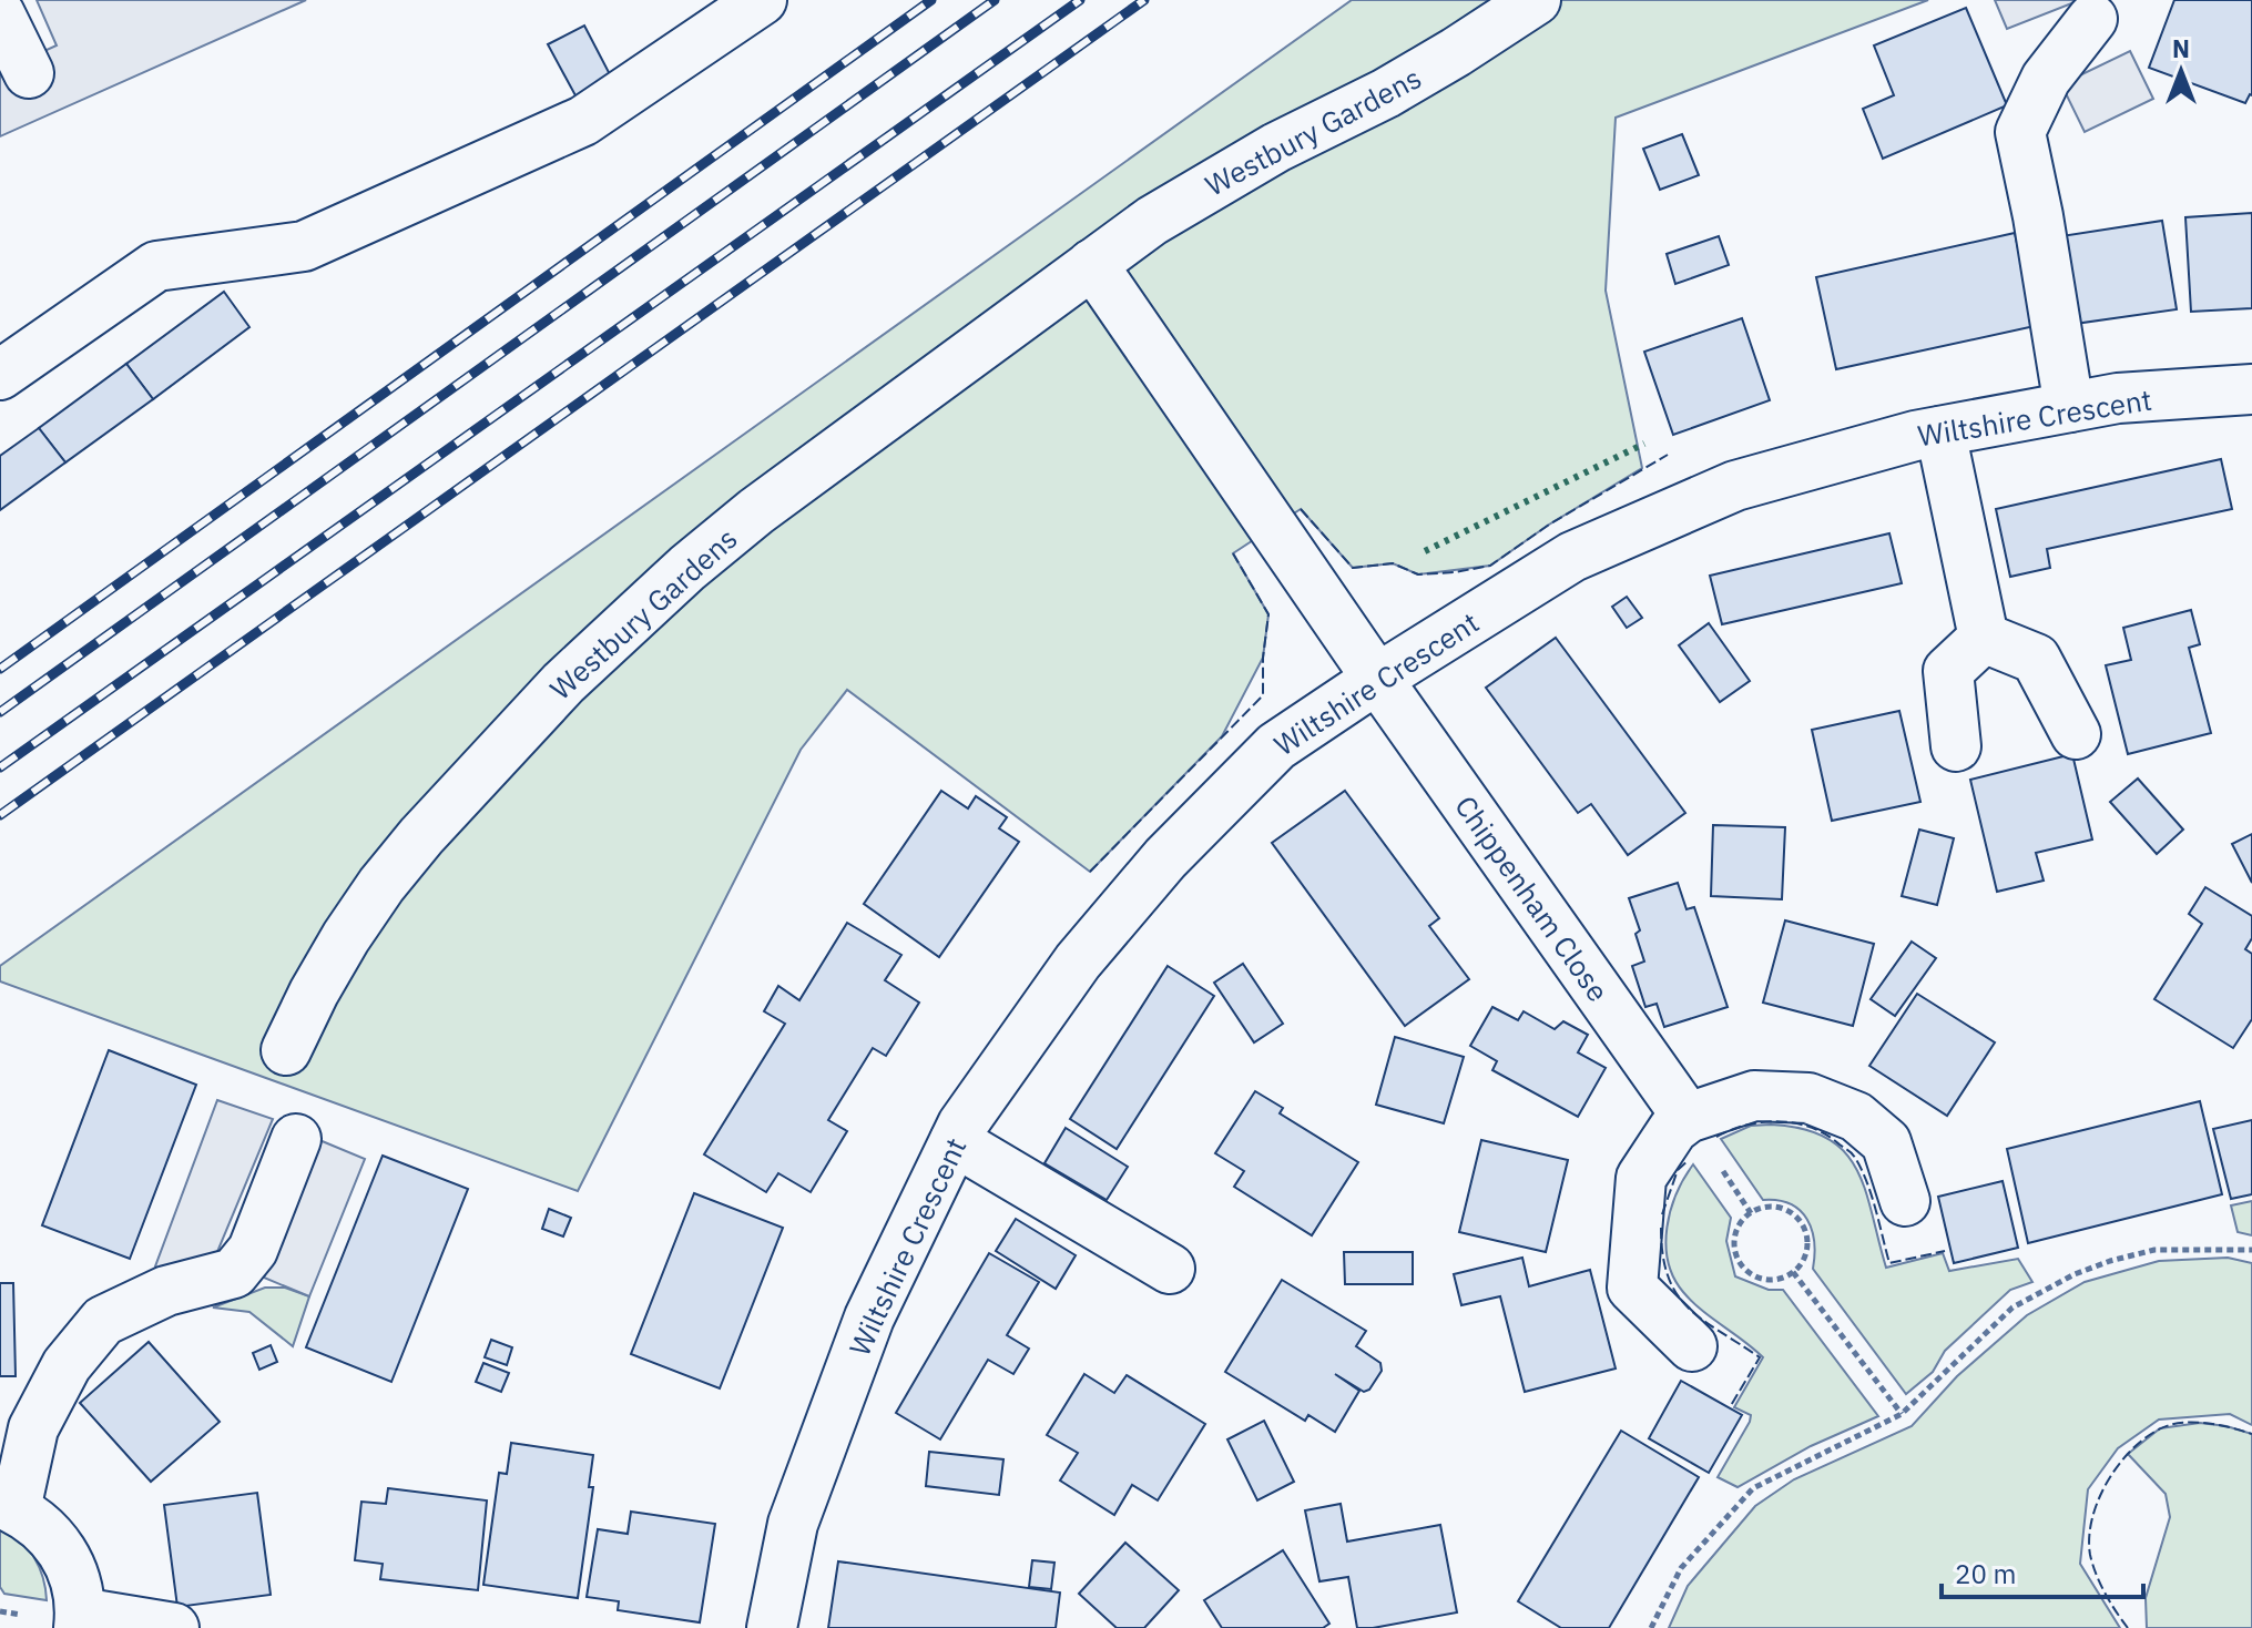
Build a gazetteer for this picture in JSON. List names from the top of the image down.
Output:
{
  "streets": {
    "street": ["Westbury Gardens", "Wiltshire Crescent", "Chippenham Close"]
  },
  "crossings": [
    ["Wiltshire Crescent", "Chippenham Close"]
  ],
  "scale_bar": "20 m",
  "north": "top"
}
